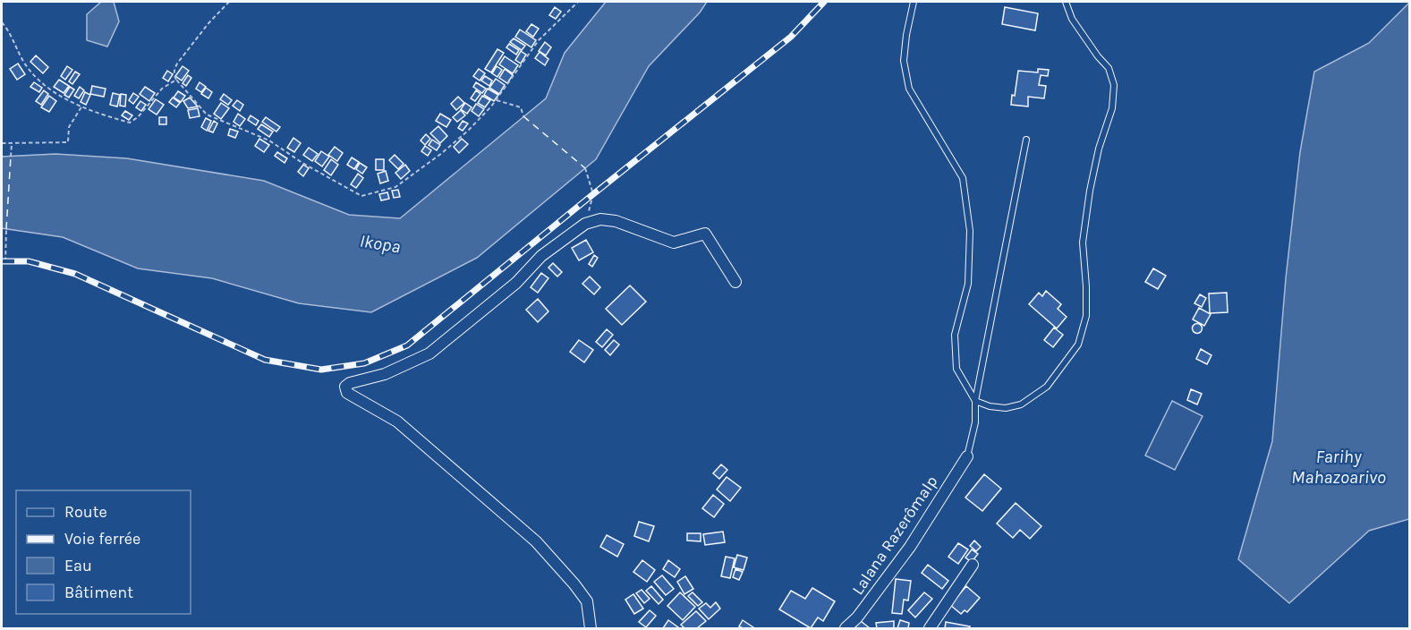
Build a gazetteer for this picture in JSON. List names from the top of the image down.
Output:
{
  "streets": {
    "street": ["Lalana Razerômalp"]
  },
  "water": ["Ikopa", "Farihy Mahazoarivo"],
  "legend": [
    "Route",
    "Voie ferrée",
    "Eau",
    "Bâtiment"
  ]
}
